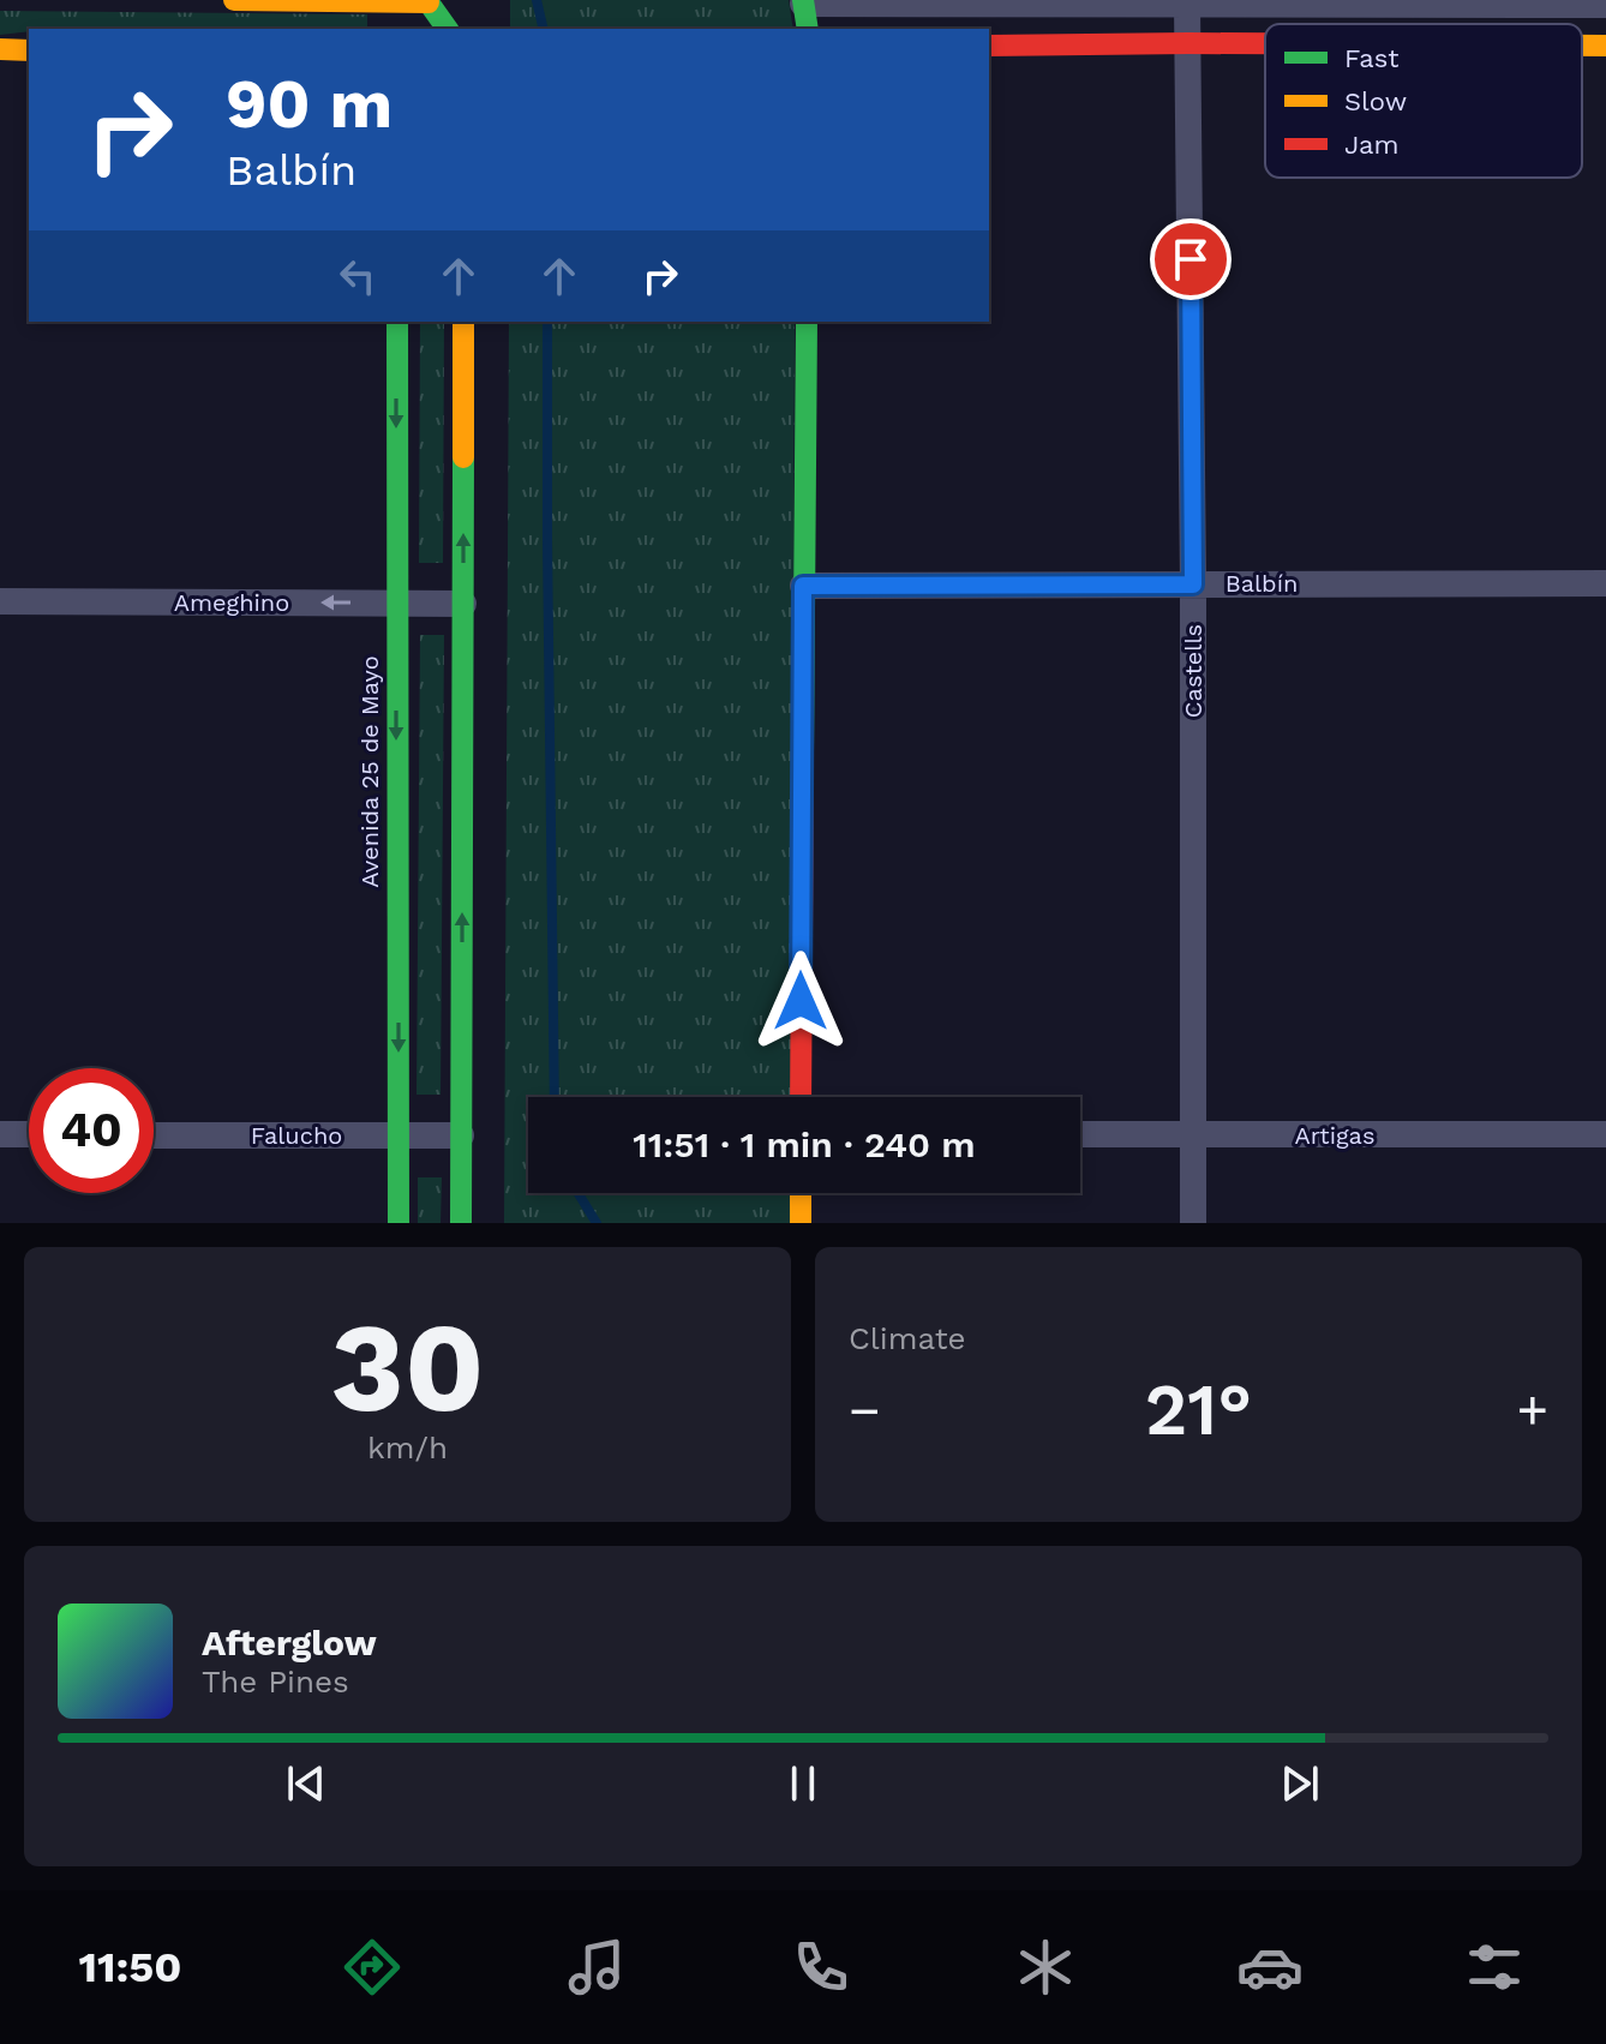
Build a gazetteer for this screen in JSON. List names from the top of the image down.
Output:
{
  "streets": {
    "street": [
      "Balbín",
      "Ameghino",
      "Castells",
      "Avenida 25 de Mayo",
      "Falucho",
      "Artigas"
    ]
  },
  "crossings": [
    ["Balbín", "Castells"],
    ["Ameghino", "Avenida 25 de Mayo"],
    ["Castells", "Artigas"],
    ["Avenida 25 de Mayo", "Falucho"]
  ],
  "one_way": ["Ameghino"],
  "legend": ["Fast", "Slow", "Jam"],
  "page": {
    "turn": ["90 m", "Balbín"],
    "limit": "40",
    "trip": "11:51 · 1 min · 240 m",
    "tile": [
      ["30", "km/h"],
      "Climate"
    ],
    "heat": ["−", "21°", "+"],
    "song": ["Afterglow", "The Pines"],
    "tabs": "11:50"
  }
}
